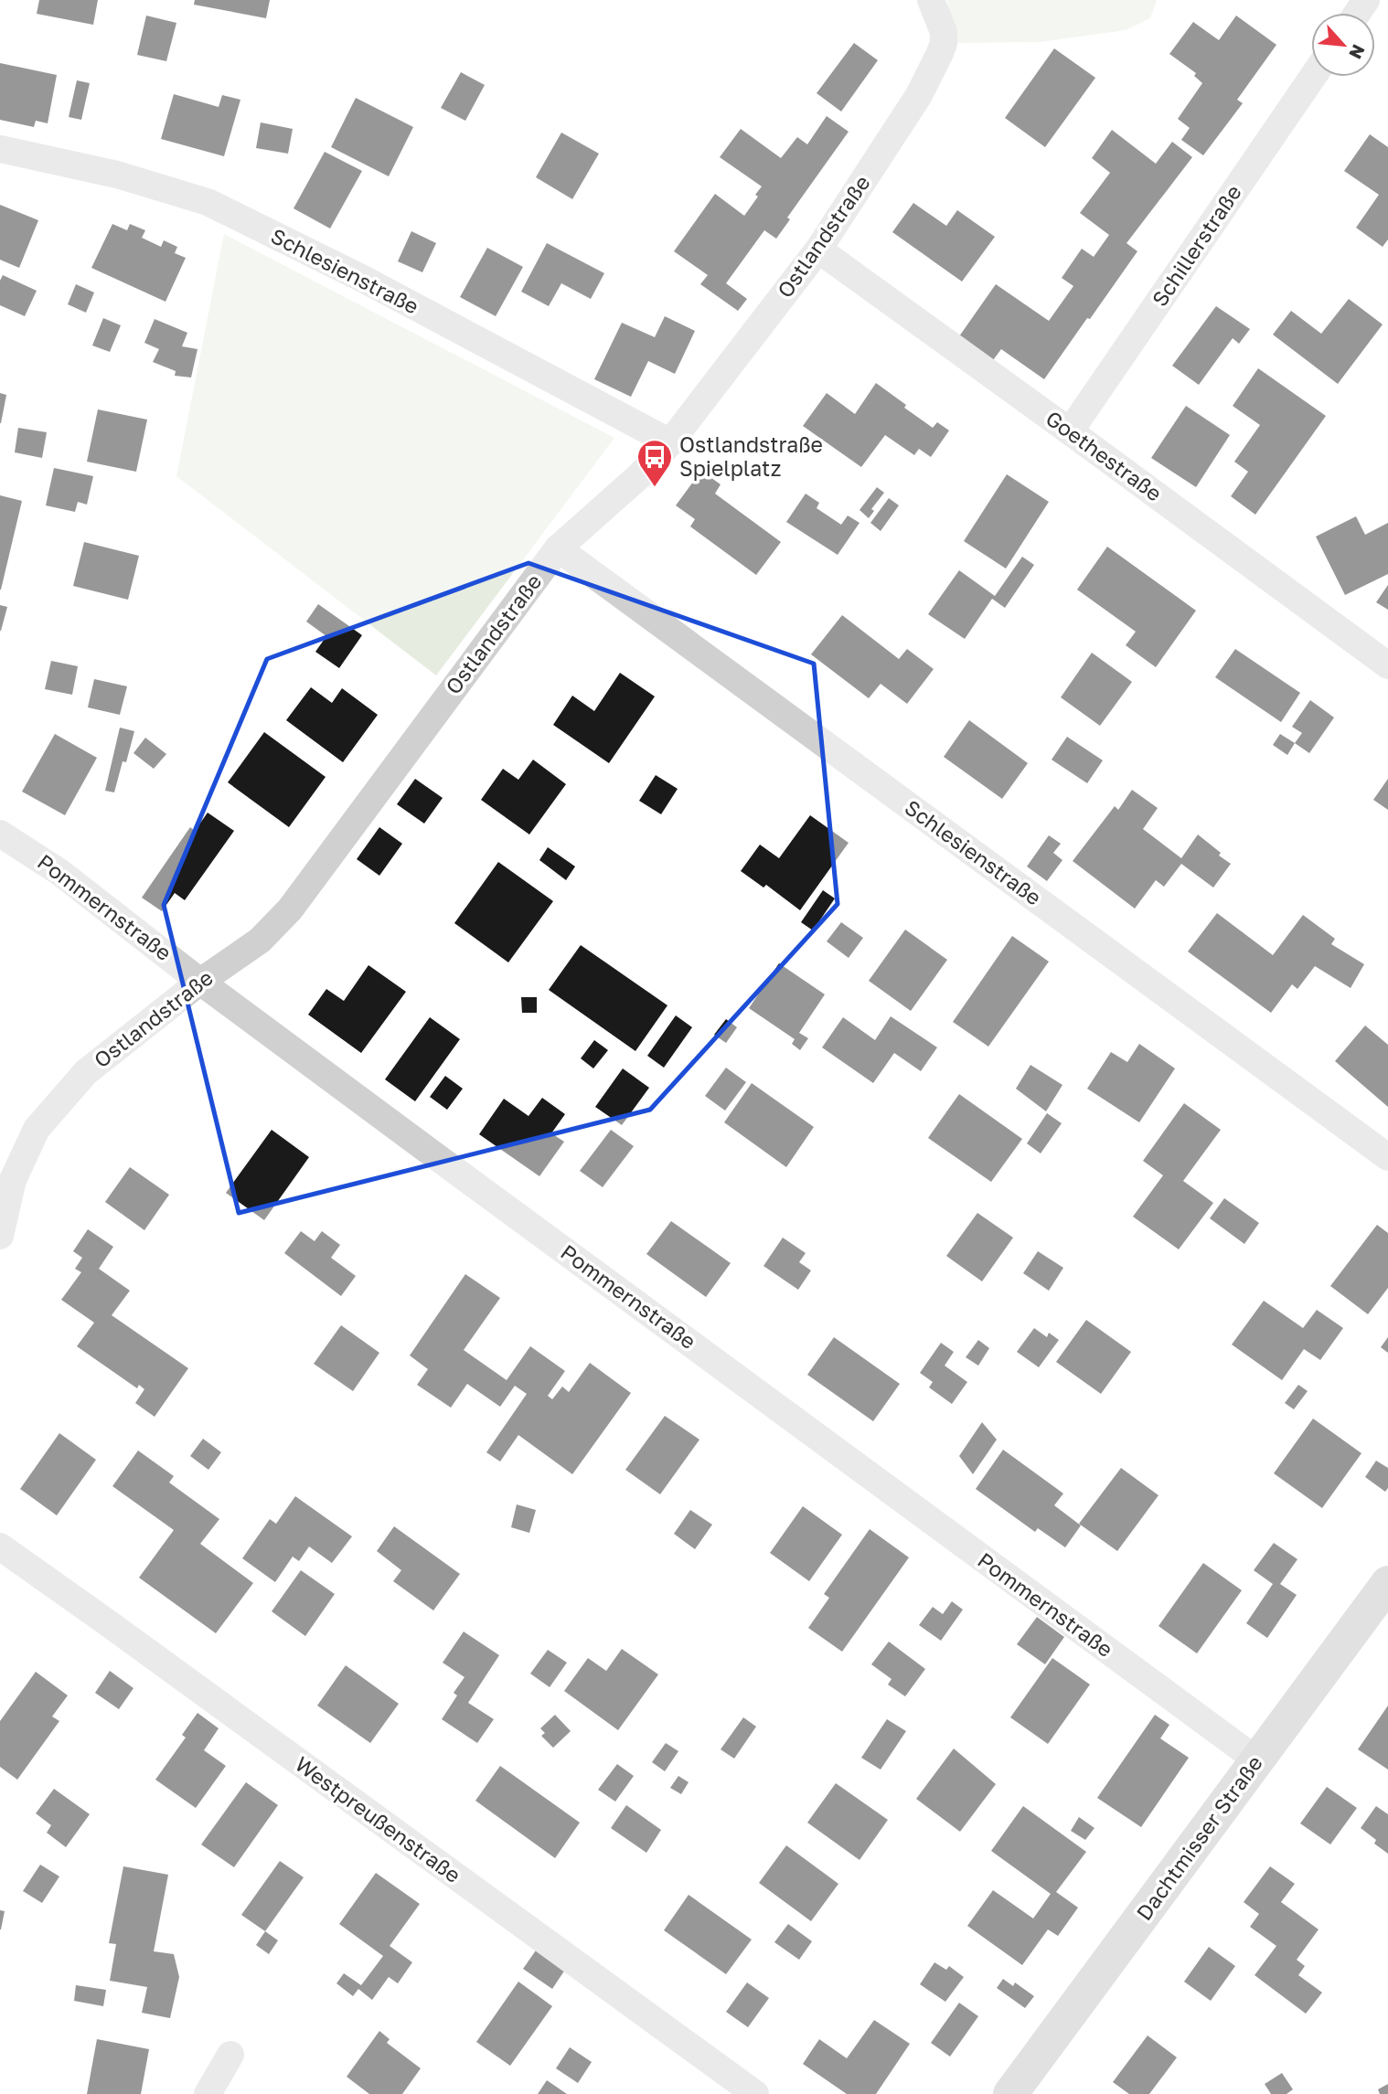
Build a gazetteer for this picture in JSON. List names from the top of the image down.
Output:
{
  "streets": {
    "street": [
      "Ostlandstraße",
      "Schillerstraße",
      "Schlesienstraße",
      "Goethestraße",
      "Pommernstraße",
      "Westpreußenstraße",
      "Dachtmisser Straße"
    ]
  },
  "crossings": [
    ["Ostlandstraße", "Schlesienstraße"],
    ["Ostlandstraße", "Goethestraße"],
    ["Ostlandstraße", "Pommernstraße"],
    ["Schillerstraße", "Goethestraße"],
    ["Pommernstraße", "Dachtmisser Straße"]
  ],
  "places": {
    "bus stop": ["Ostlandstraße Spielplatz"]
  },
  "north": "bottom right"
}
